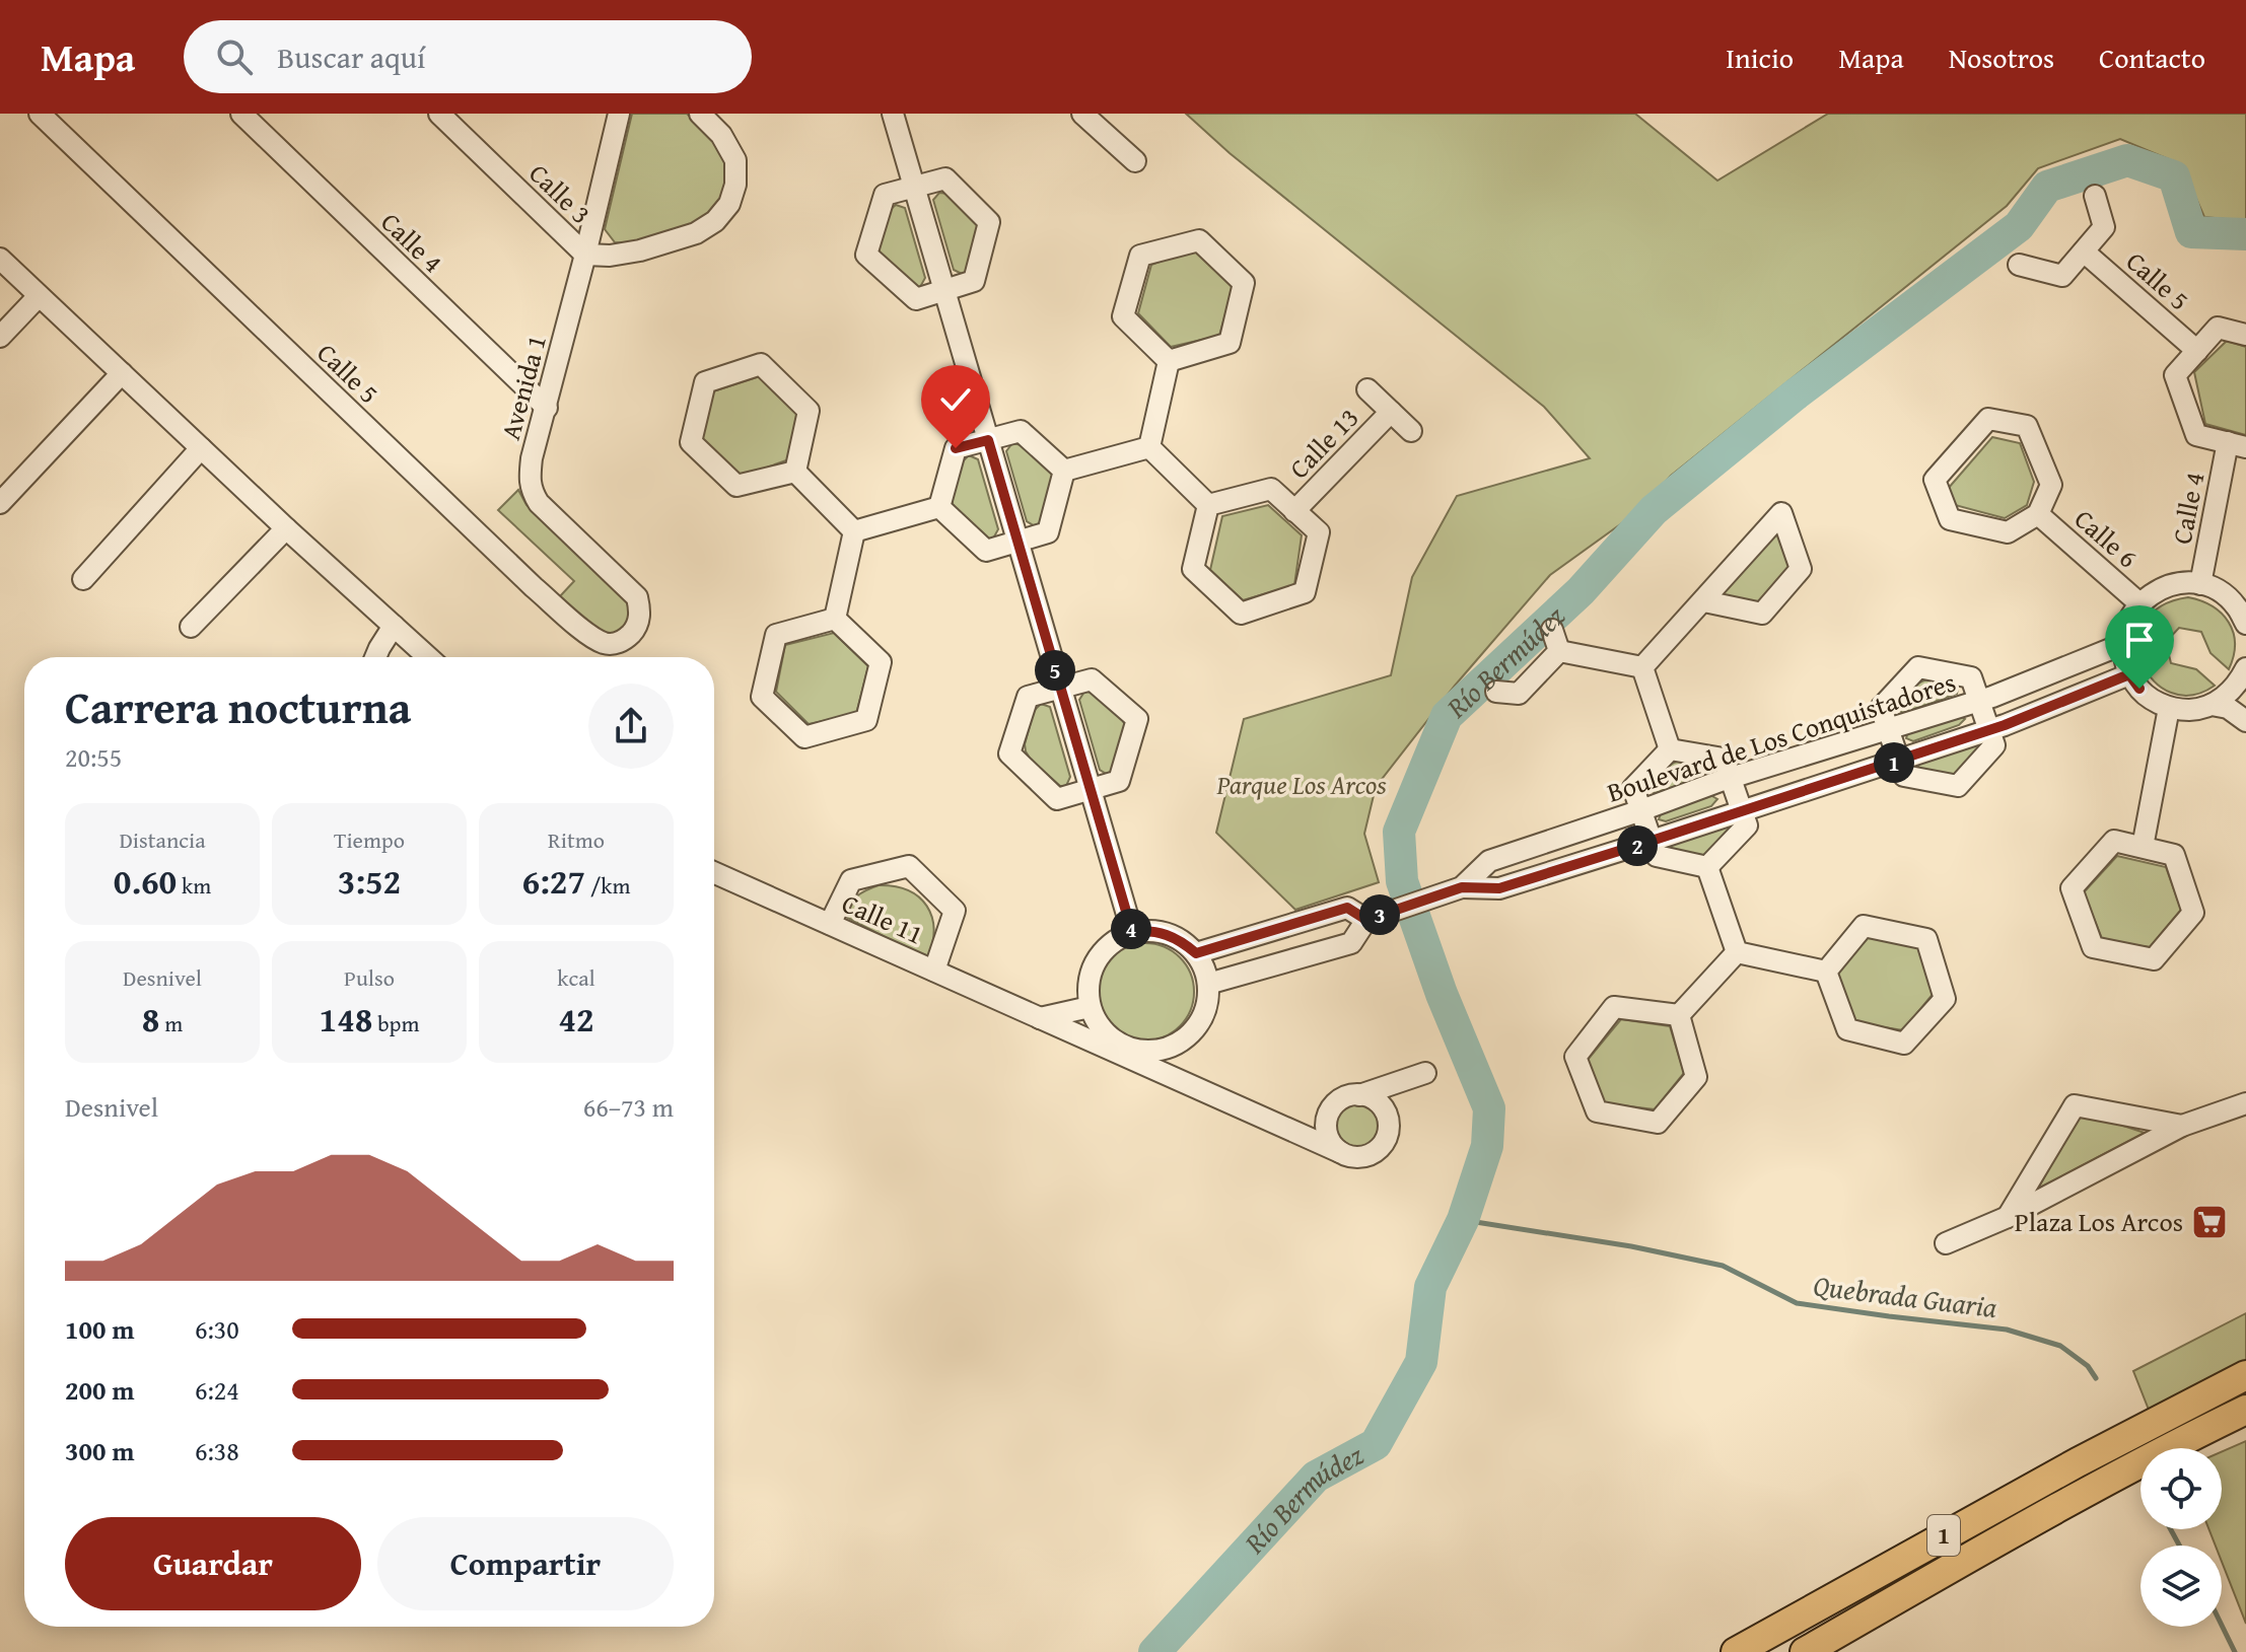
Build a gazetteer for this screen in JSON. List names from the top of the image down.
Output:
{
  "streets": {
    "highway": ["1"],
    "street": [
      "Calle 3",
      "Calle 4",
      "Calle 5",
      "Avenida 1",
      "Calle 13",
      "Calle 6",
      "Boulevard de Los Conquistadores",
      "Calle 11"
    ]
  },
  "crossings": [
    ["Calle 3", "Avenida 1"],
    ["Calle 4", "Avenida 1"],
    ["Calle 5", "Avenida 1"],
    ["Boulevard de Los Conquistadores", "Calle 11"]
  ],
  "water": ["Río Bermúdez", "Quebrada Guaria"],
  "parks": ["Parque Los Arcos"],
  "places": {
    "supermarket": ["Plaza Los Arcos"]
  },
  "page": {
    "header": "Mapa",
    "search": "Buscar aquí",
    "nav": [
      "Inicio",
      "Mapa",
      "Nosotros",
      "Contacto"
    ],
    "pins": [
      "5",
      "1",
      "2",
      "3",
      "4"
    ],
    "heading": ["Carrera nocturna", "20:55"],
    "stats": [
      ["Distancia", "0.60 km"],
      ["Tiempo", "3:52"],
      ["Ritmo", "6:27 /km"],
      ["Desnivel", "8 m"],
      ["Pulso", "148 bpm"],
      ["kcal", "42"]
    ],
    "chart": ["Desnivel", "66–73 m"],
    "list": [
      {
        "name": "100 m",
        "note": "6:30"
      },
      {
        "name": "200 m",
        "note": "6:24"
      },
      {
        "name": "300 m",
        "note": "6:38"
      }
    ],
    "buttons": ["Guardar", "Compartir"]
  }
}
